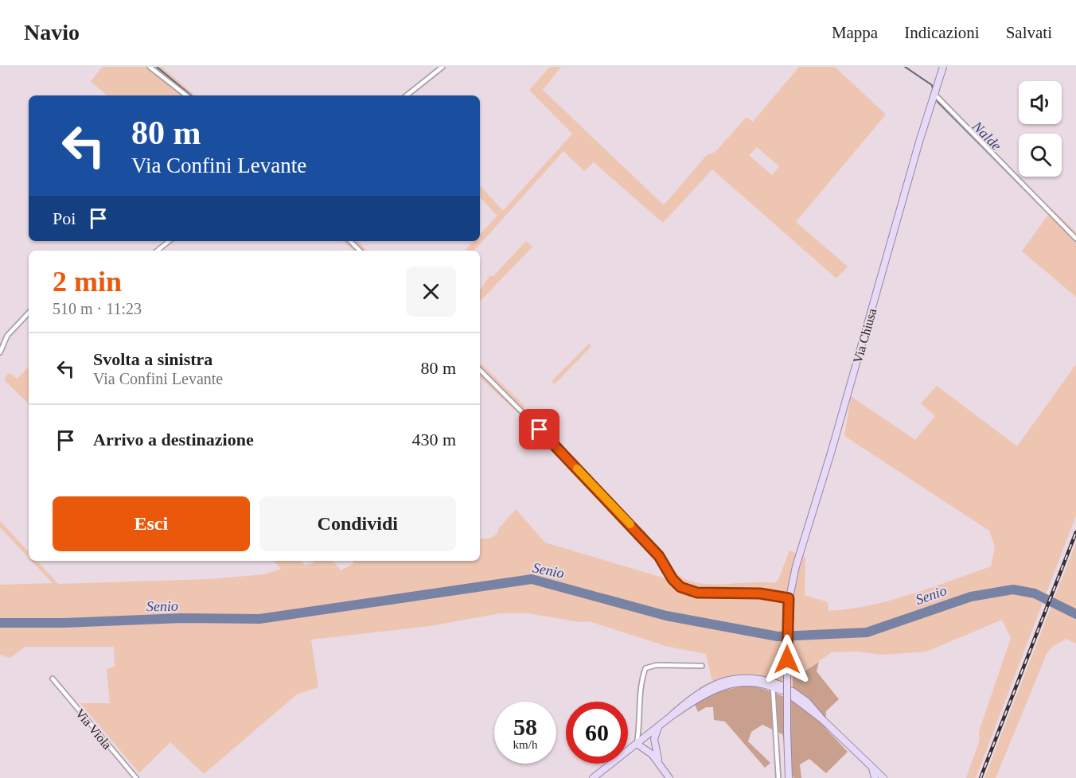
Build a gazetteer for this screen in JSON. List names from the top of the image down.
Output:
{
  "streets": {
    "main road": ["Via Chiusa"],
    "street": ["Via Viola"]
  },
  "water": ["Nalde", "Senio"],
  "page": {
    "header": "Navio",
    "nav": ["Mappa", "Indicazioni", "Salvati"],
    "turn": ["80 m", "Via Confini Levante"],
    "then": "Poi",
    "heading": ["2 min", "510 m · 11:23"],
    "list": [
      {
        "name": "Svolta a sinistra",
        "note": "Via Confini Levante",
        "value": "80 m"
      },
      {
        "name": "Arrivo a destinazione",
        "value": "430 m"
      }
    ],
    "buttons": ["Esci", "Condividi"],
    "speed": "58 km/h",
    "limit": "60"
  }
}
